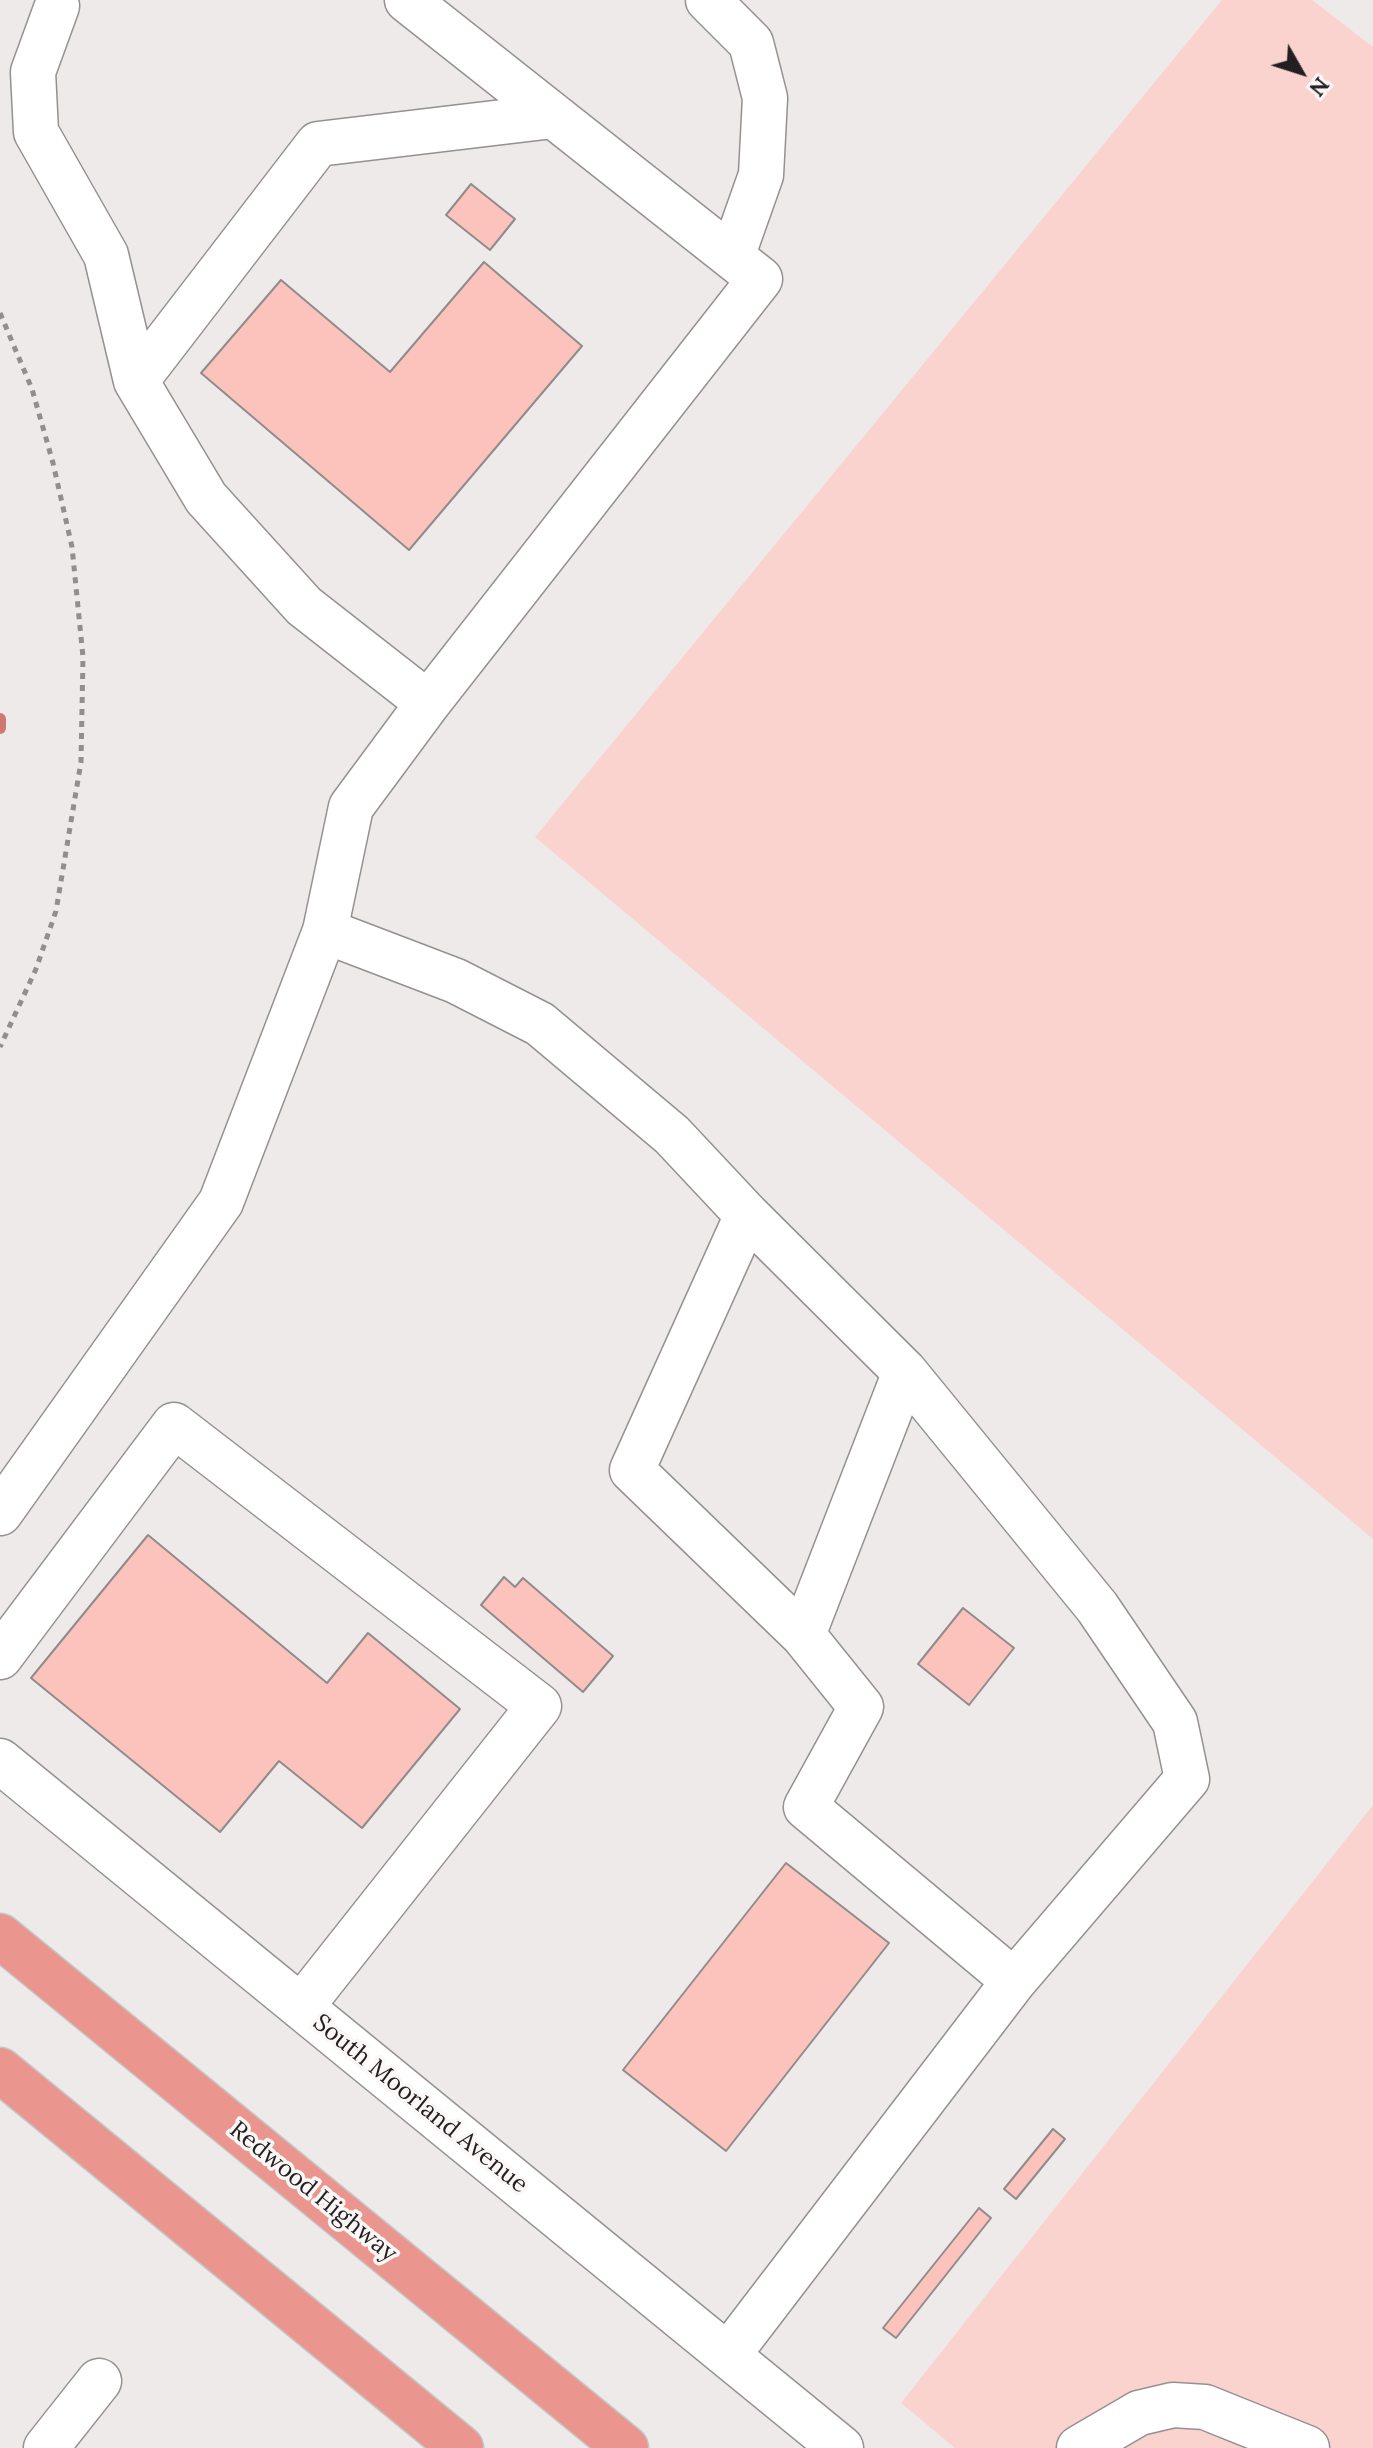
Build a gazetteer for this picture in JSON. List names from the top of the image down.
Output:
{
  "streets": {
    "highway": ["Redwood Highway"],
    "street": ["South Moorland Avenue"]
  },
  "north": "bottom right"
}
